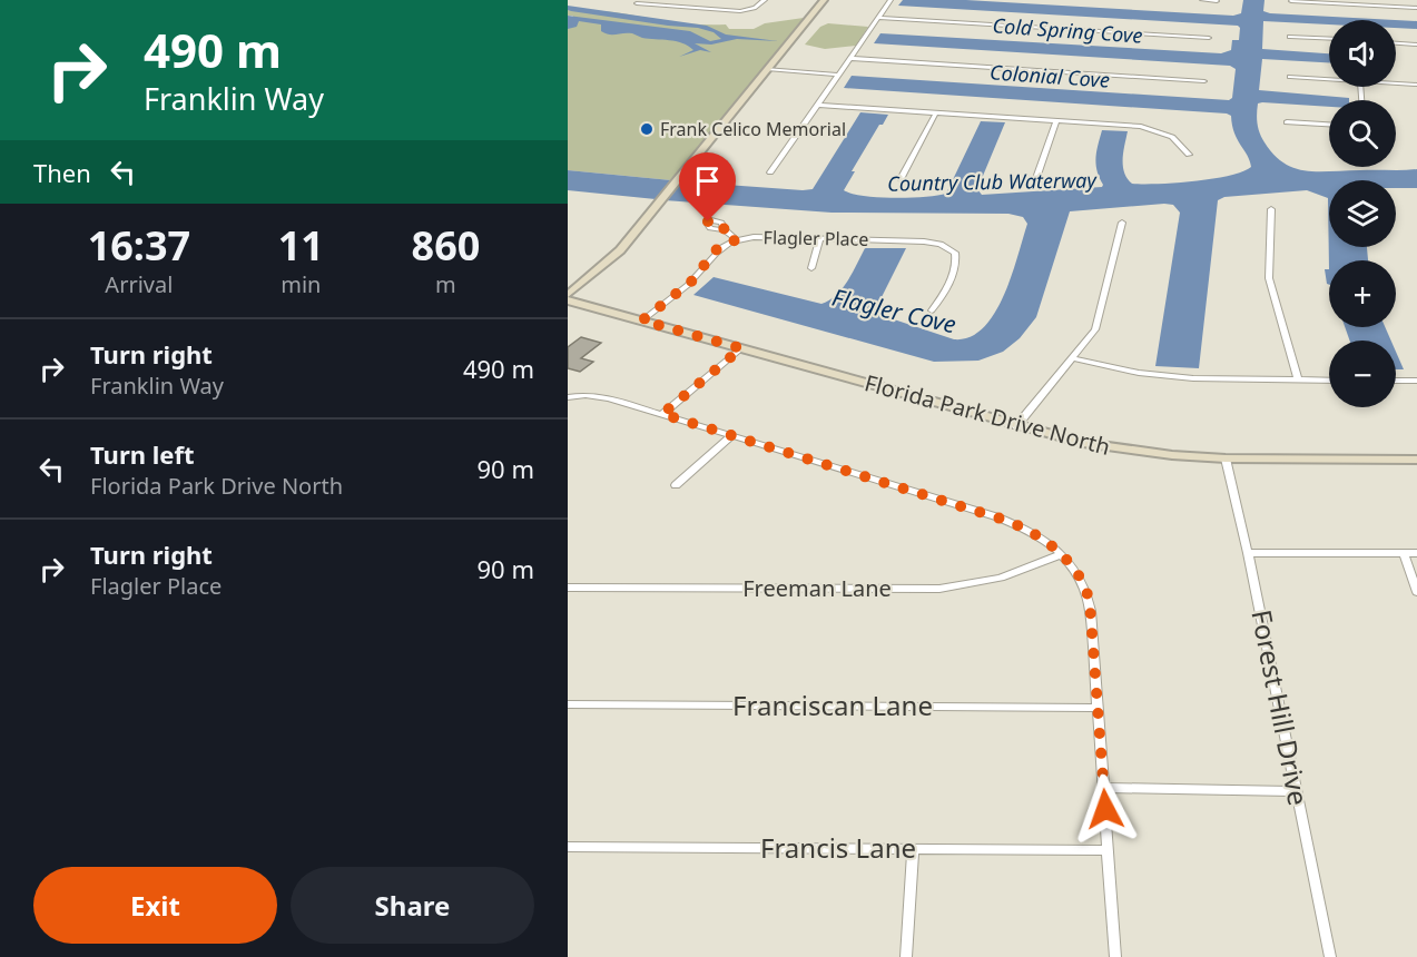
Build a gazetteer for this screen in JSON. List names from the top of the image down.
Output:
{
  "streets": {
    "street": [
      "Flagler Place",
      "Florida Park Drive North",
      "Freeman Lane",
      "Franciscan Lane",
      "Forest Hill Drive",
      "Francis Lane"
    ]
  },
  "crossings": [
    ["Flagler Place", "Florida Park Drive North"],
    ["Florida Park Drive North", "Forest Hill Drive"]
  ],
  "water": [
    "Cold Spring Cove",
    "Colonial Cove",
    "Country Club Waterway",
    "Flagler Cove"
  ],
  "places": ["Frank Celico Memorial"],
  "page": {
    "turn": ["490 m", "Franklin Way"],
    "map_buttons": ["+", "−"],
    "then": "Then",
    "eta": [
      "16:37",
      "Arrival",
      "11",
      "min",
      "860",
      "m"
    ],
    "list": [
      {
        "name": "Turn right",
        "note": "Franklin Way",
        "value": "490 m"
      },
      {
        "name": "Turn left",
        "note": "Florida Park Drive North",
        "value": "90 m"
      },
      {
        "name": "Turn right",
        "note": "Flagler Place",
        "value": "90 m"
      }
    ],
    "buttons": ["Exit", "Share"]
  }
}
